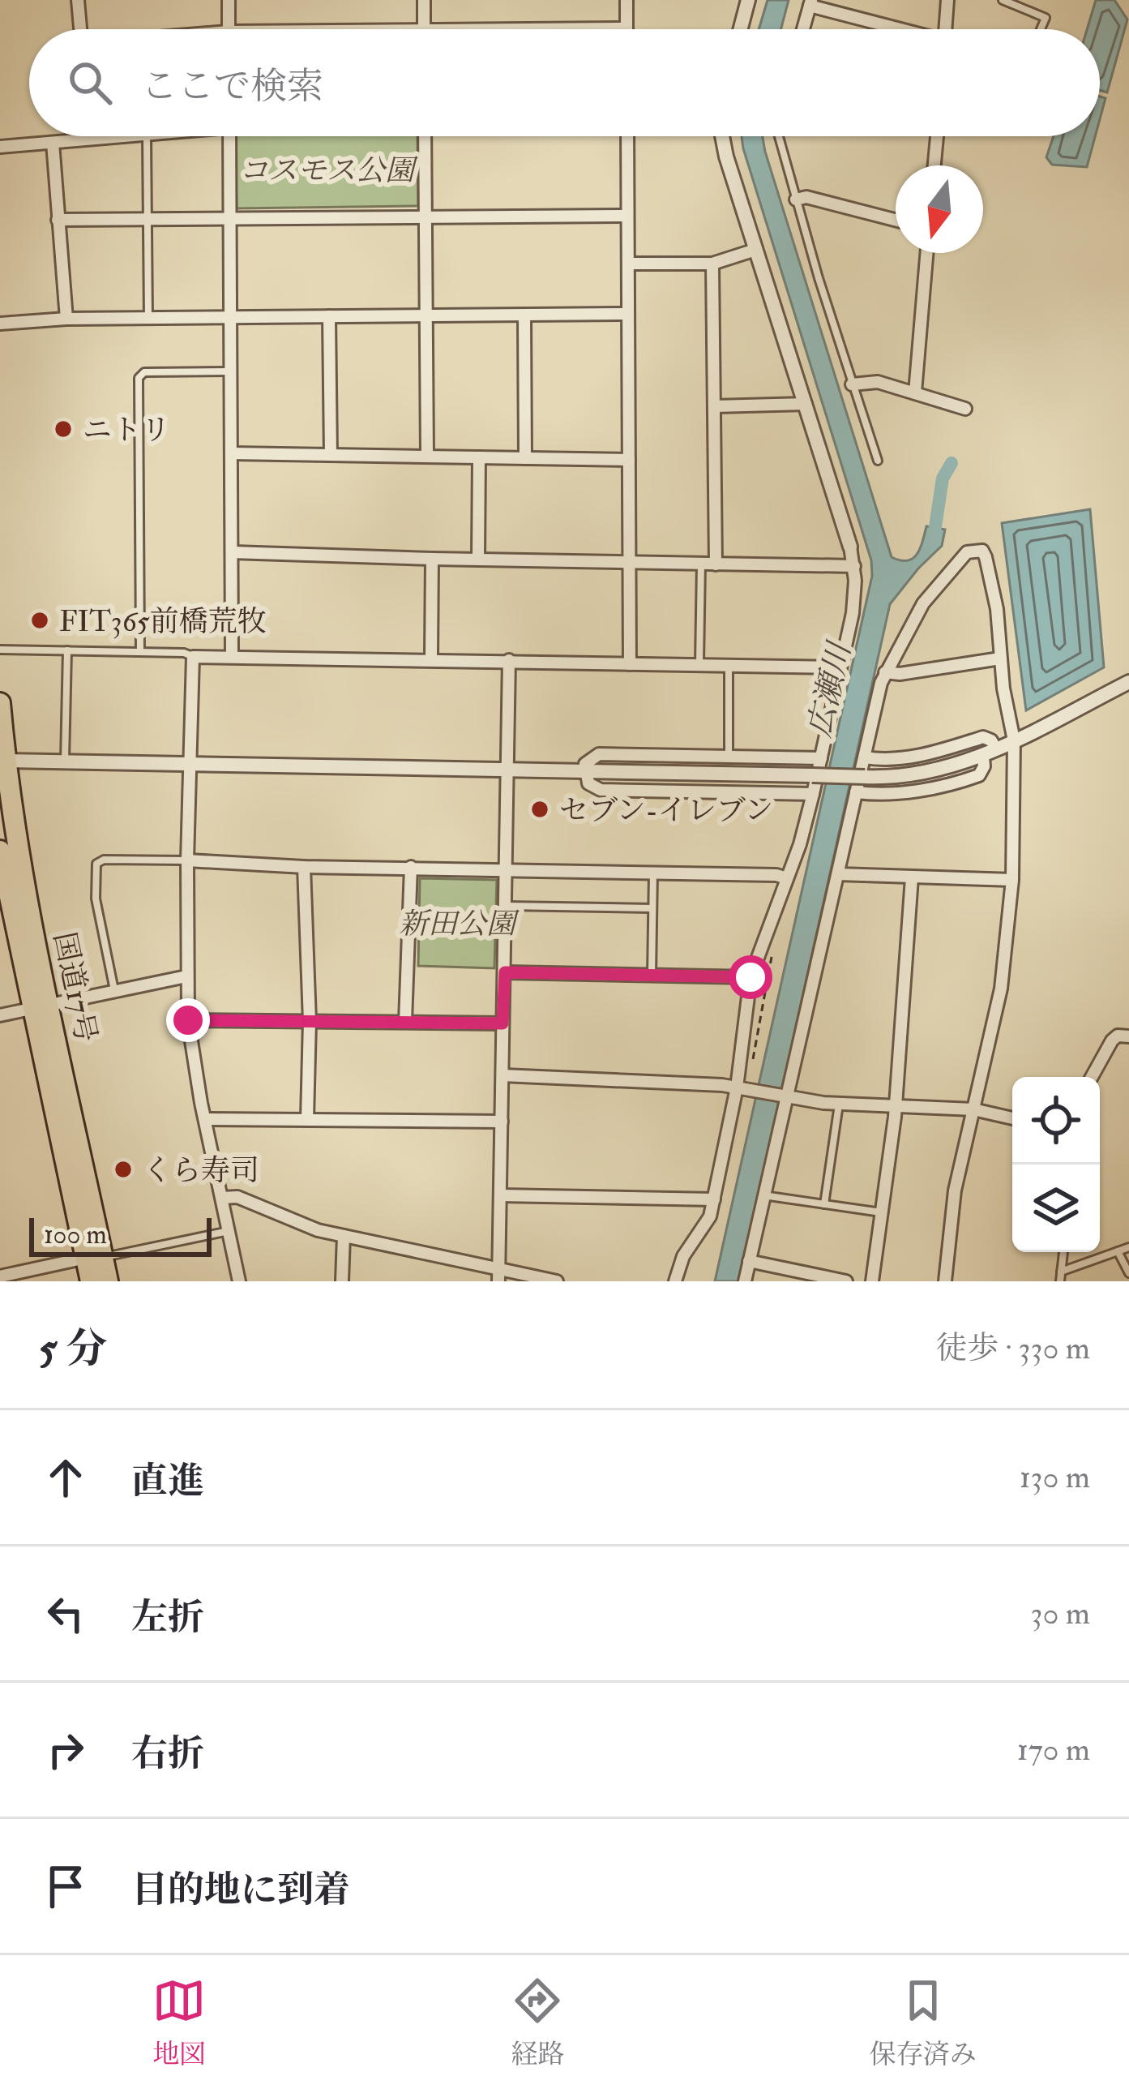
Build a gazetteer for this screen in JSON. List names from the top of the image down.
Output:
{
  "streets": {
    "highway": ["国道17号"]
  },
  "water": ["広瀬川"],
  "parks": ["コスモス公園", "新田公園"],
  "places": [
    "ニトリ",
    "FIT365前橋荒牧",
    "セブン-イレブン",
    "くら寿司"
  ],
  "scale_bar": "100 m",
  "north": "bottom",
  "page": {
    "search": "ここで検索",
    "scale": "100 m",
    "heading": ["5 分", "徒歩 · 330 m"],
    "list": [
      ["直進", "130 m"],
      ["左折", "30 m"],
      ["右折", "170 m"],
      "目的地に到着"
    ],
    "nav": ["地図", "経路", "保存済み"]
  }
}
